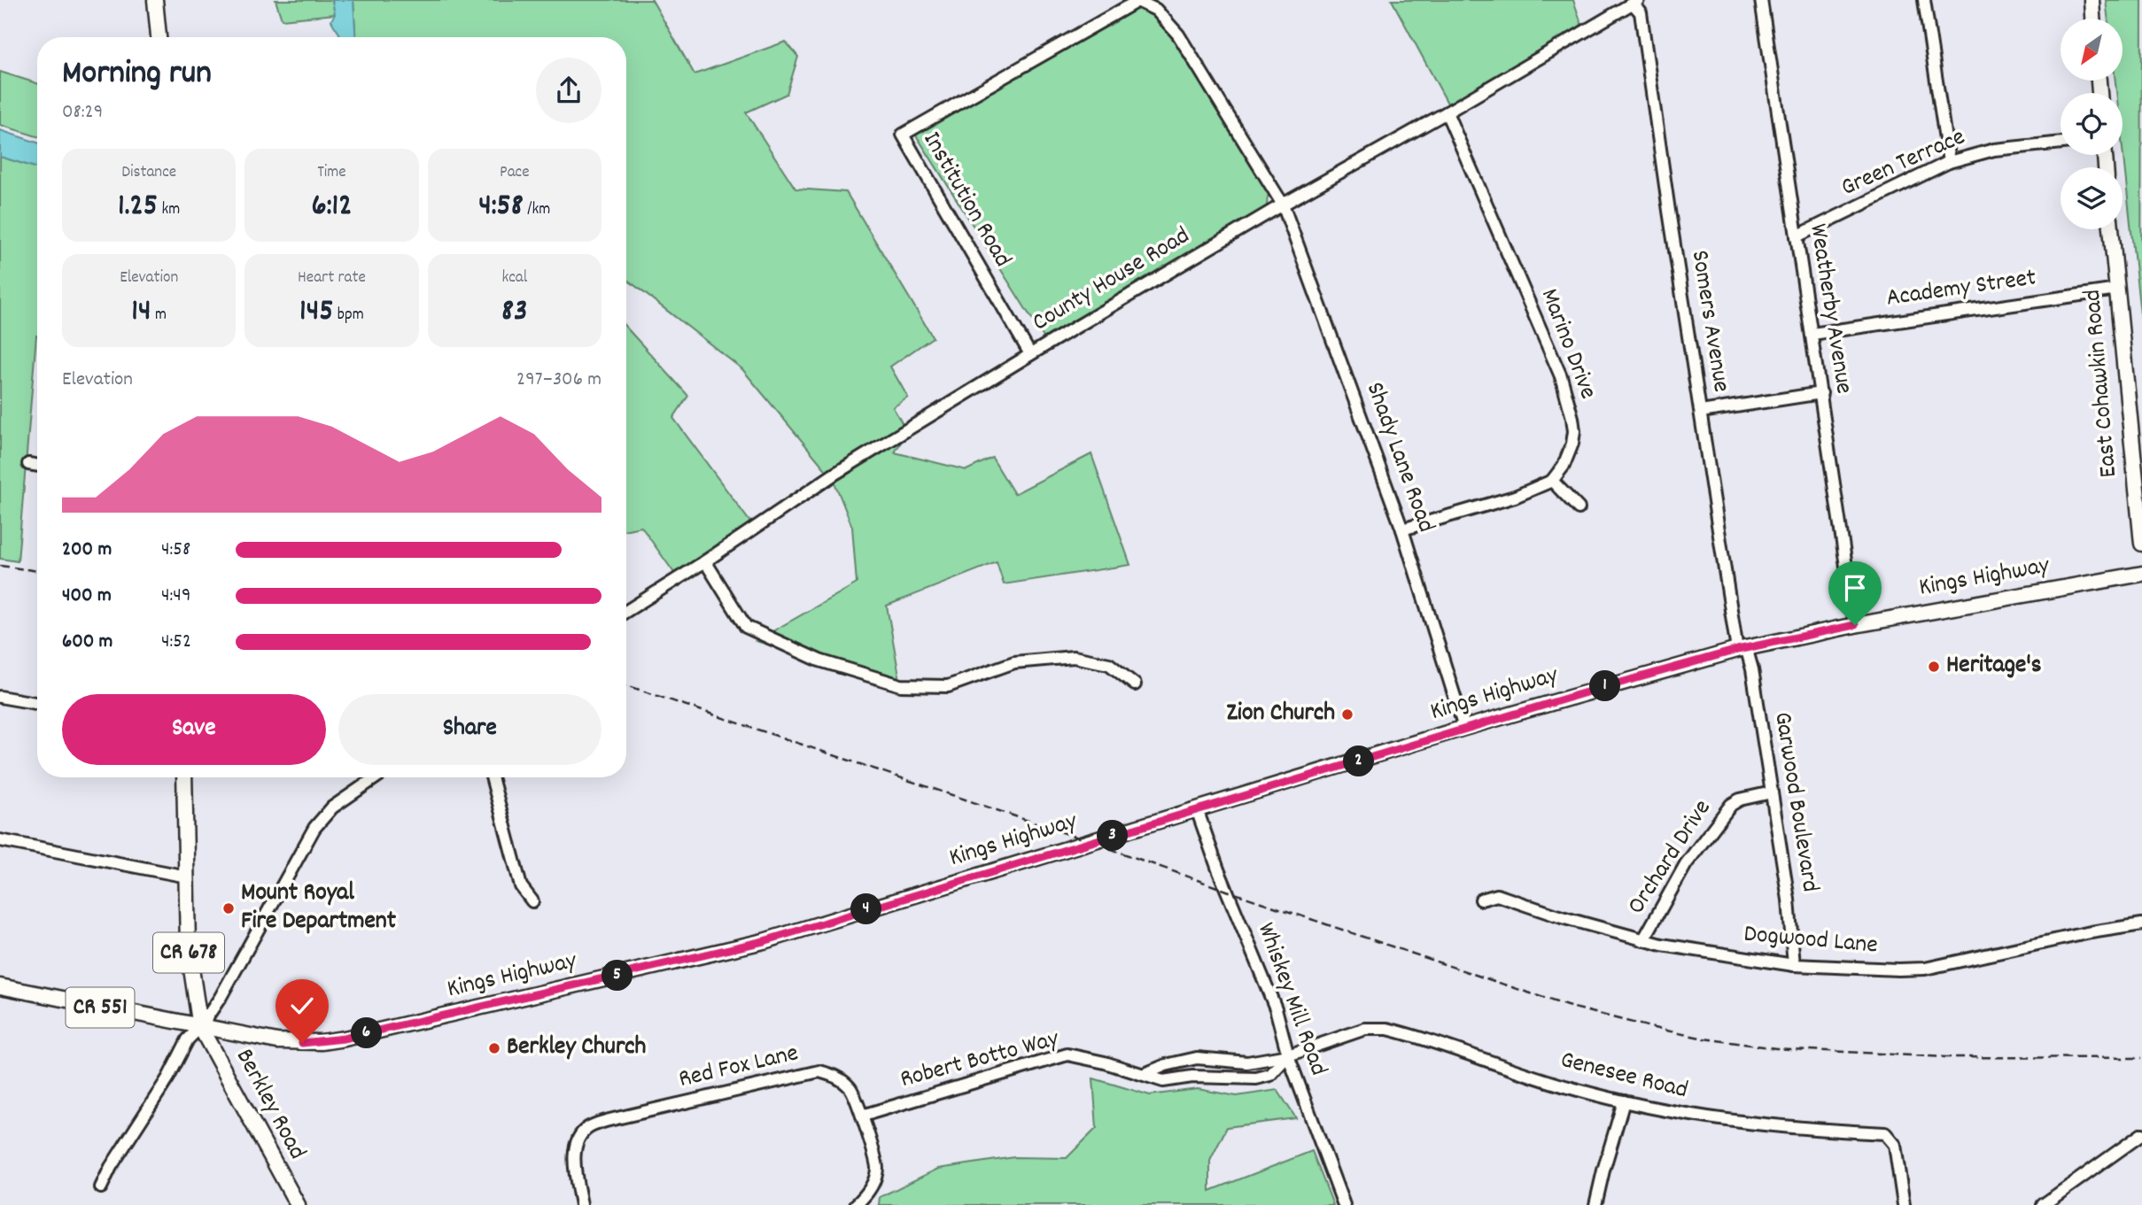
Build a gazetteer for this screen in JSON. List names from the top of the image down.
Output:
{
  "streets": {
    "main road": [
      "East Cohawkin Road",
      "Kings Highway",
      "CR 678",
      "CR 551",
      "Berkley Road"
    ],
    "street": [
      "Green Terrace",
      "Institution Road",
      "County House Road",
      "Academy Street",
      "Weatherby Avenue",
      "Somers Avenue",
      "Marino Drive",
      "Shady Lane Road",
      "Garwood Boulevard",
      "Orchard Drive",
      "Dogwood Lane",
      "Whiskey Mill Road",
      "Robert Botto Way",
      "Red Fox Lane",
      "Genesee Road"
    ]
  },
  "crossings": [
    ["Green Terrace", "Weatherby Avenue"],
    ["Institution Road", "County House Road"],
    ["Institution Road", "Shady Lane Road"],
    ["County House Road", "Somers Avenue"],
    ["County House Road", "Marino Drive"],
    ["County House Road", "Shady Lane Road"],
    ["Academy Street", "Weatherby Avenue"],
    ["Academy Street", "East Cohawkin Road"],
    ["Weatherby Avenue", "Kings Highway"],
    ["Somers Avenue", "Kings Highway"],
    ["Somers Avenue", "Garwood Boulevard"],
    ["Shady Lane Road", "Kings Highway"],
    ["Kings Highway", "Garwood Boulevard"],
    ["Kings Highway", "CR 678"],
    ["Kings Highway", "Whiskey Mill Road"],
    ["Kings Highway", "Berkley Road"],
    ["Garwood Boulevard", "Orchard Drive"],
    ["Garwood Boulevard", "Dogwood Lane"],
    ["Orchard Drive", "Dogwood Lane"],
    ["CR 678", "Berkley Road"],
    ["Whiskey Mill Road", "Robert Botto Way"],
    ["Whiskey Mill Road", "Genesee Road"],
    ["Robert Botto Way", "Red Fox Lane"],
    ["Robert Botto Way", "Genesee Road"]
  ],
  "places": [
    "Heritage's",
    "Zion Church",
    "Mount Royal Fire Department",
    "Berkley Church"
  ],
  "north": "bottom left",
  "page": {
    "heading": ["Morning run", "08:29"],
    "stats": [
      ["Distance", "1.25 km"],
      ["Time", "6:12"],
      ["Pace", "4:58 /km"],
      ["Elevation", "14 m"],
      ["Heart rate", "145 bpm"],
      ["kcal", "83"]
    ],
    "chart": ["Elevation", "297–306 m"],
    "list": [
      {
        "name": "200 m",
        "note": "4:58"
      },
      {
        "name": "400 m",
        "note": "4:49"
      },
      {
        "name": "600 m",
        "note": "4:52"
      }
    ],
    "pins": [
      "1",
      "2",
      "3",
      "4",
      "5",
      "6"
    ],
    "buttons": ["Save", "Share"]
  }
}
